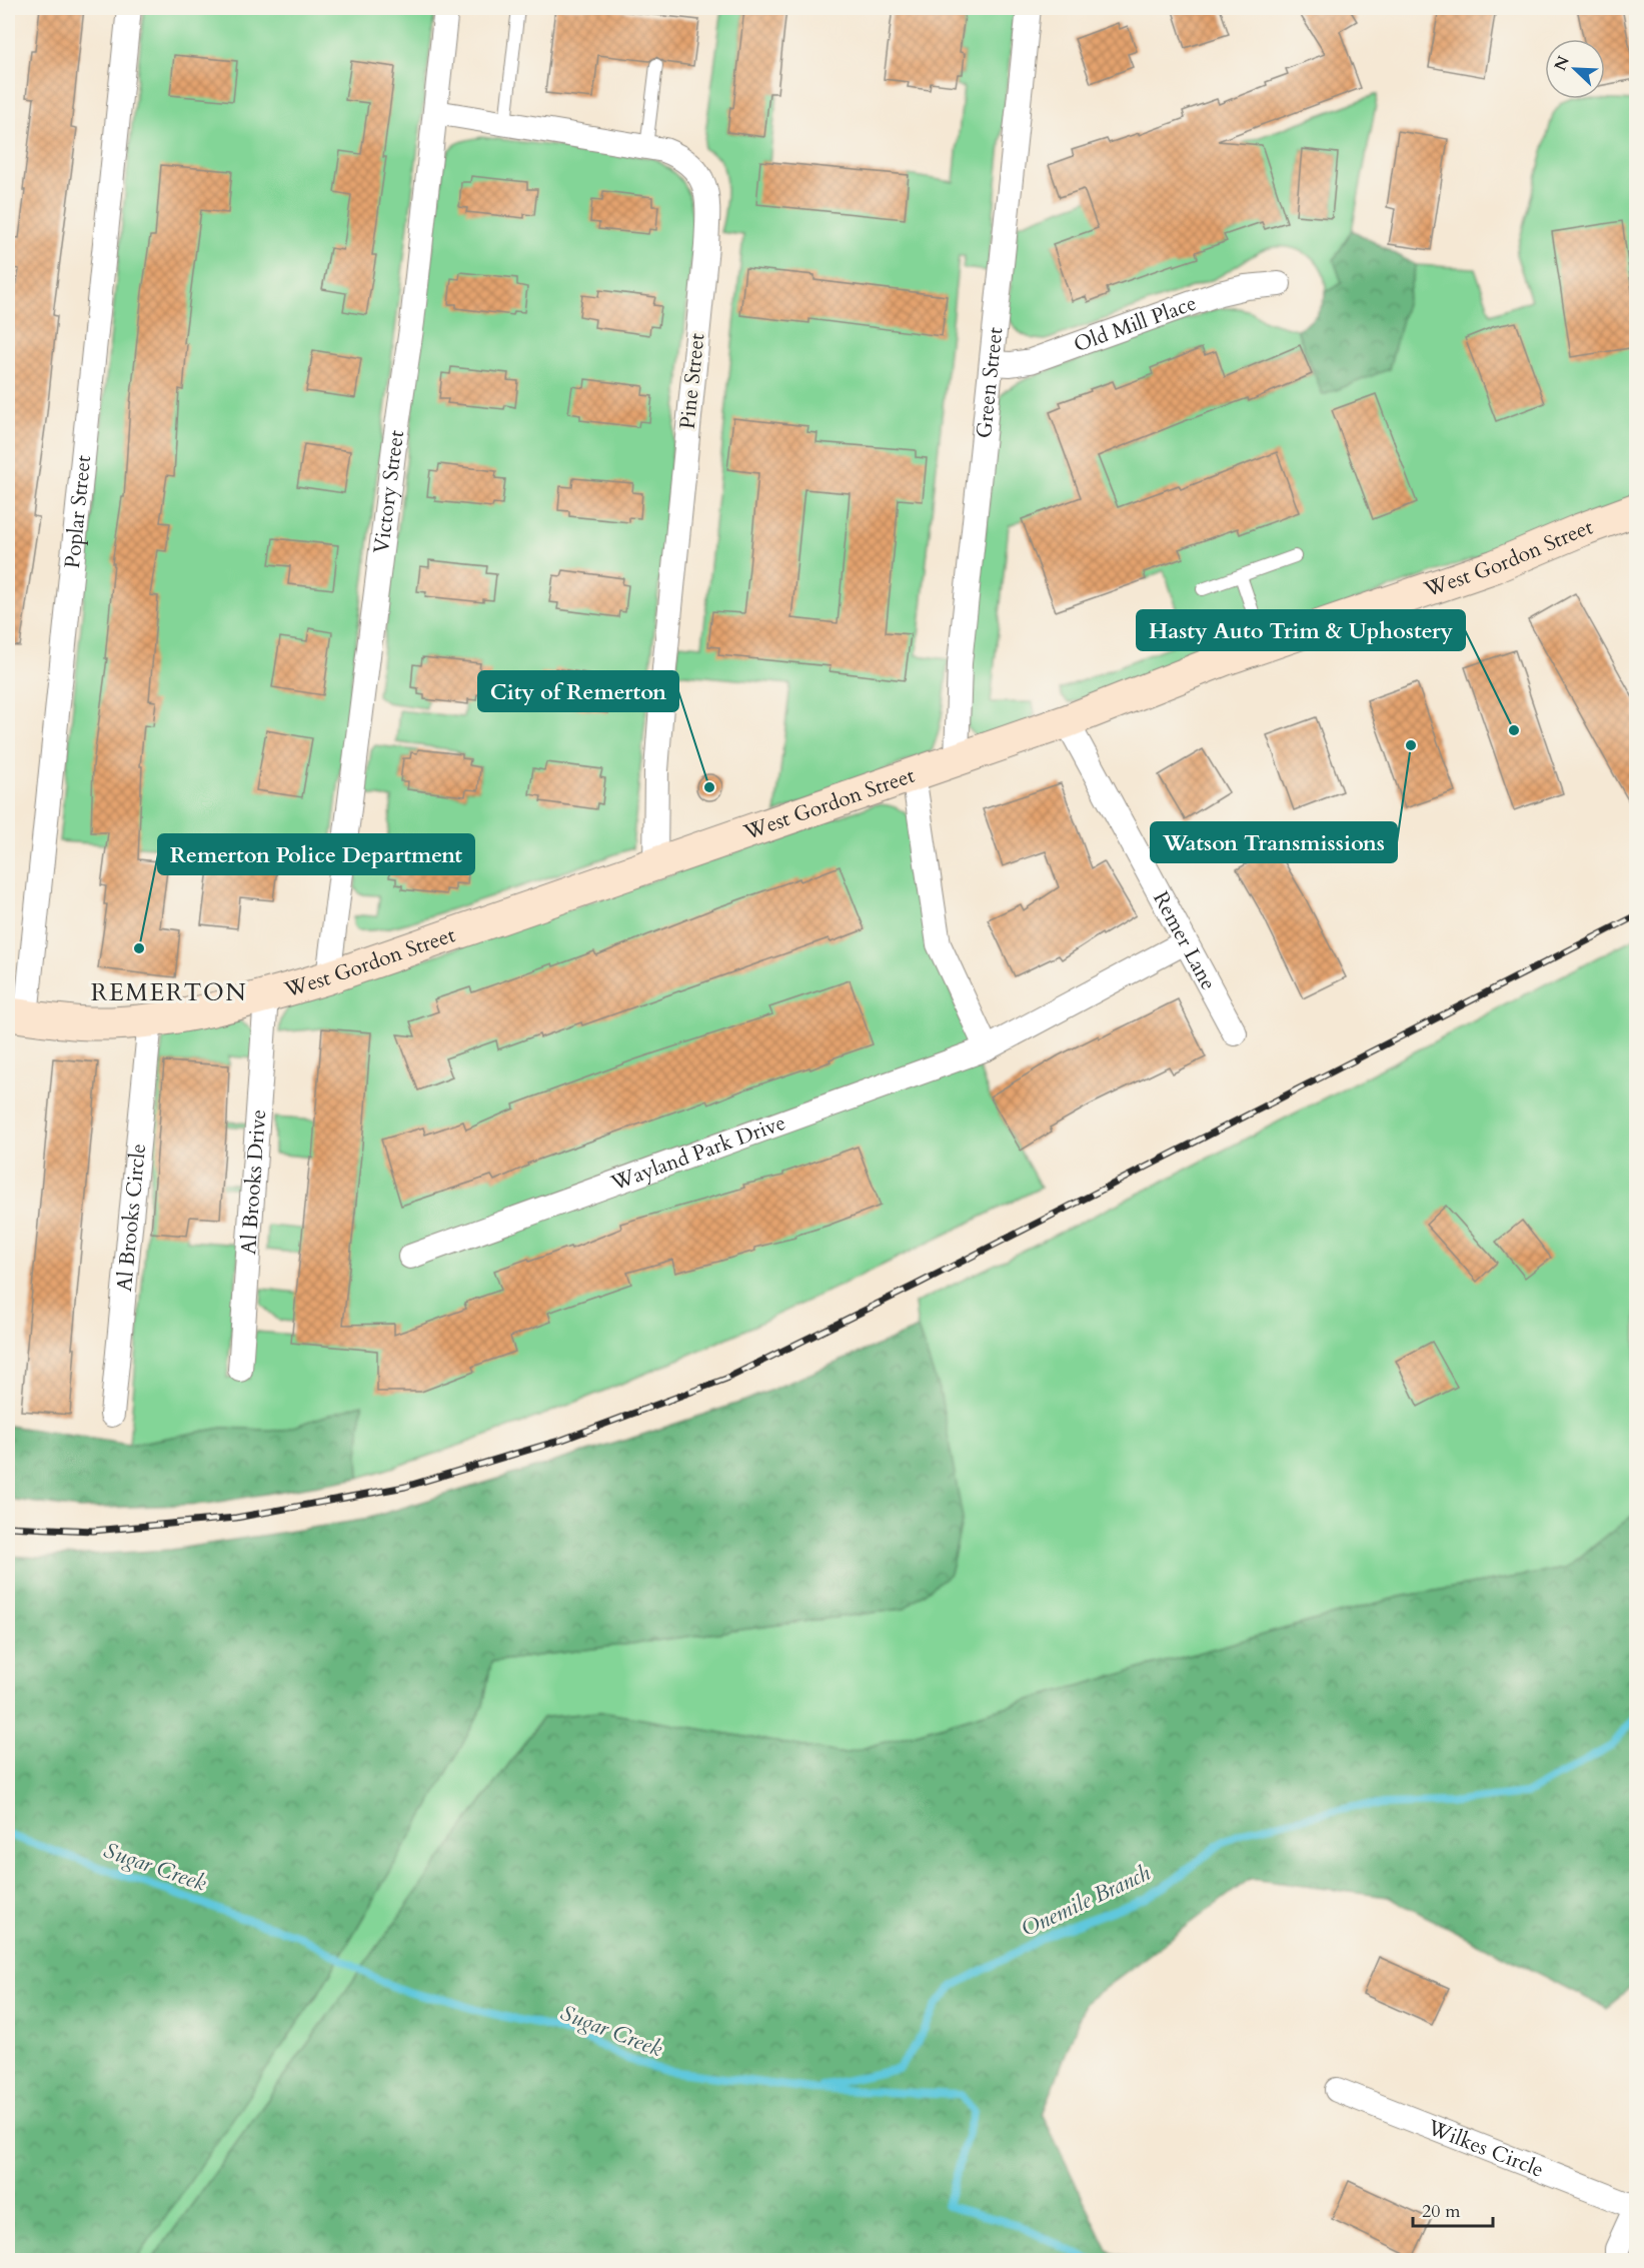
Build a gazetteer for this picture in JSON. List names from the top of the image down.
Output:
{
  "streets": {
    "street": [
      "Old Mill Place",
      "Pine Street",
      "Green Street",
      "Victory Street",
      "Poplar Street",
      "West Gordon Street",
      "Remer Lane",
      "Wayland Park Drive",
      "Al Brooks Drive",
      "Al Brooks Circle",
      "Wilkes Circle"
    ]
  },
  "crossings": [
    ["Old Mill Place", "Green Street"],
    ["Pine Street", "Victory Street"],
    ["Pine Street", "West Gordon Street"],
    ["Green Street", "West Gordon Street"],
    ["Victory Street", "West Gordon Street"],
    ["Poplar Street", "West Gordon Street"],
    ["West Gordon Street", "Remer Lane"],
    ["West Gordon Street", "Al Brooks Drive"],
    ["West Gordon Street", "Al Brooks Circle"],
    ["Remer Lane", "Wayland Park Drive"]
  ],
  "districts": ["REMERTON"],
  "water": ["Sugar Creek", "Onemile Branch"],
  "places": [
    "Hasty Auto Trim & Uphostery",
    "Watson Transmissions",
    "City of Remerton",
    "Remerton Police Department"
  ],
  "scale_bar": "20 m",
  "north": "top left"
}
